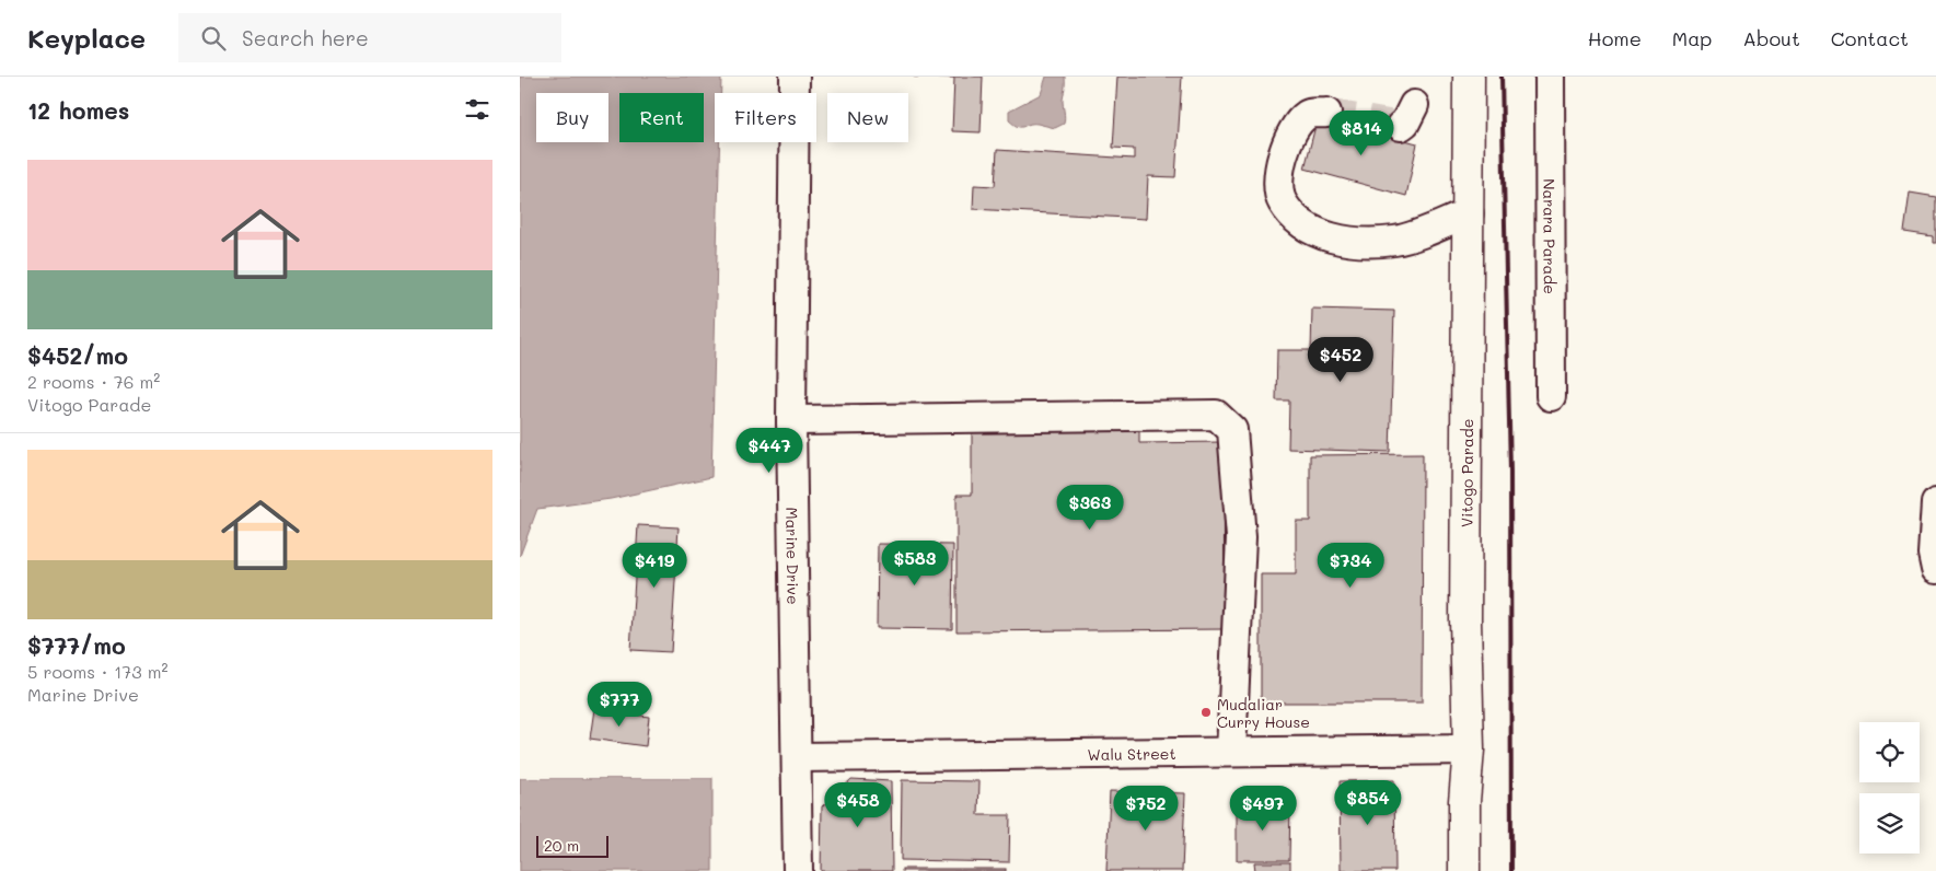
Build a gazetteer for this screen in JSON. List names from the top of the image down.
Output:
{
  "streets": {
    "main road": ["Vitogo Parade"],
    "street": ["Narara Parade", "Marine Drive", "Walu Street"]
  },
  "crossings": [
    ["Vitogo Parade", "Walu Street"],
    ["Marine Drive", "Walu Street"]
  ],
  "places": ["Mudaliar Curry House"],
  "scale_bar": "20 m",
  "page": {
    "header": "Keyplace",
    "search": "Search here",
    "nav": [
      "Home",
      "Map",
      "About",
      "Contact"
    ],
    "heading": "12 homes",
    "chip": [
      "Buy",
      "Rent",
      "Filters",
      "New"
    ],
    "price": [
      "$814",
      "$452",
      "$447",
      "$363",
      "$583",
      "$419",
      "$734",
      "$777",
      "$854",
      "$458",
      "$752",
      "$497"
    ],
    "list": [
      {
        "name": "$452/mo",
        "note": "2 rooms · 76 m² · Vitogo Parade"
      },
      {
        "name": "$777/mo",
        "note": "5 rooms · 173 m² · Marine Drive"
      }
    ],
    "scale": "20 m"
  }
}
